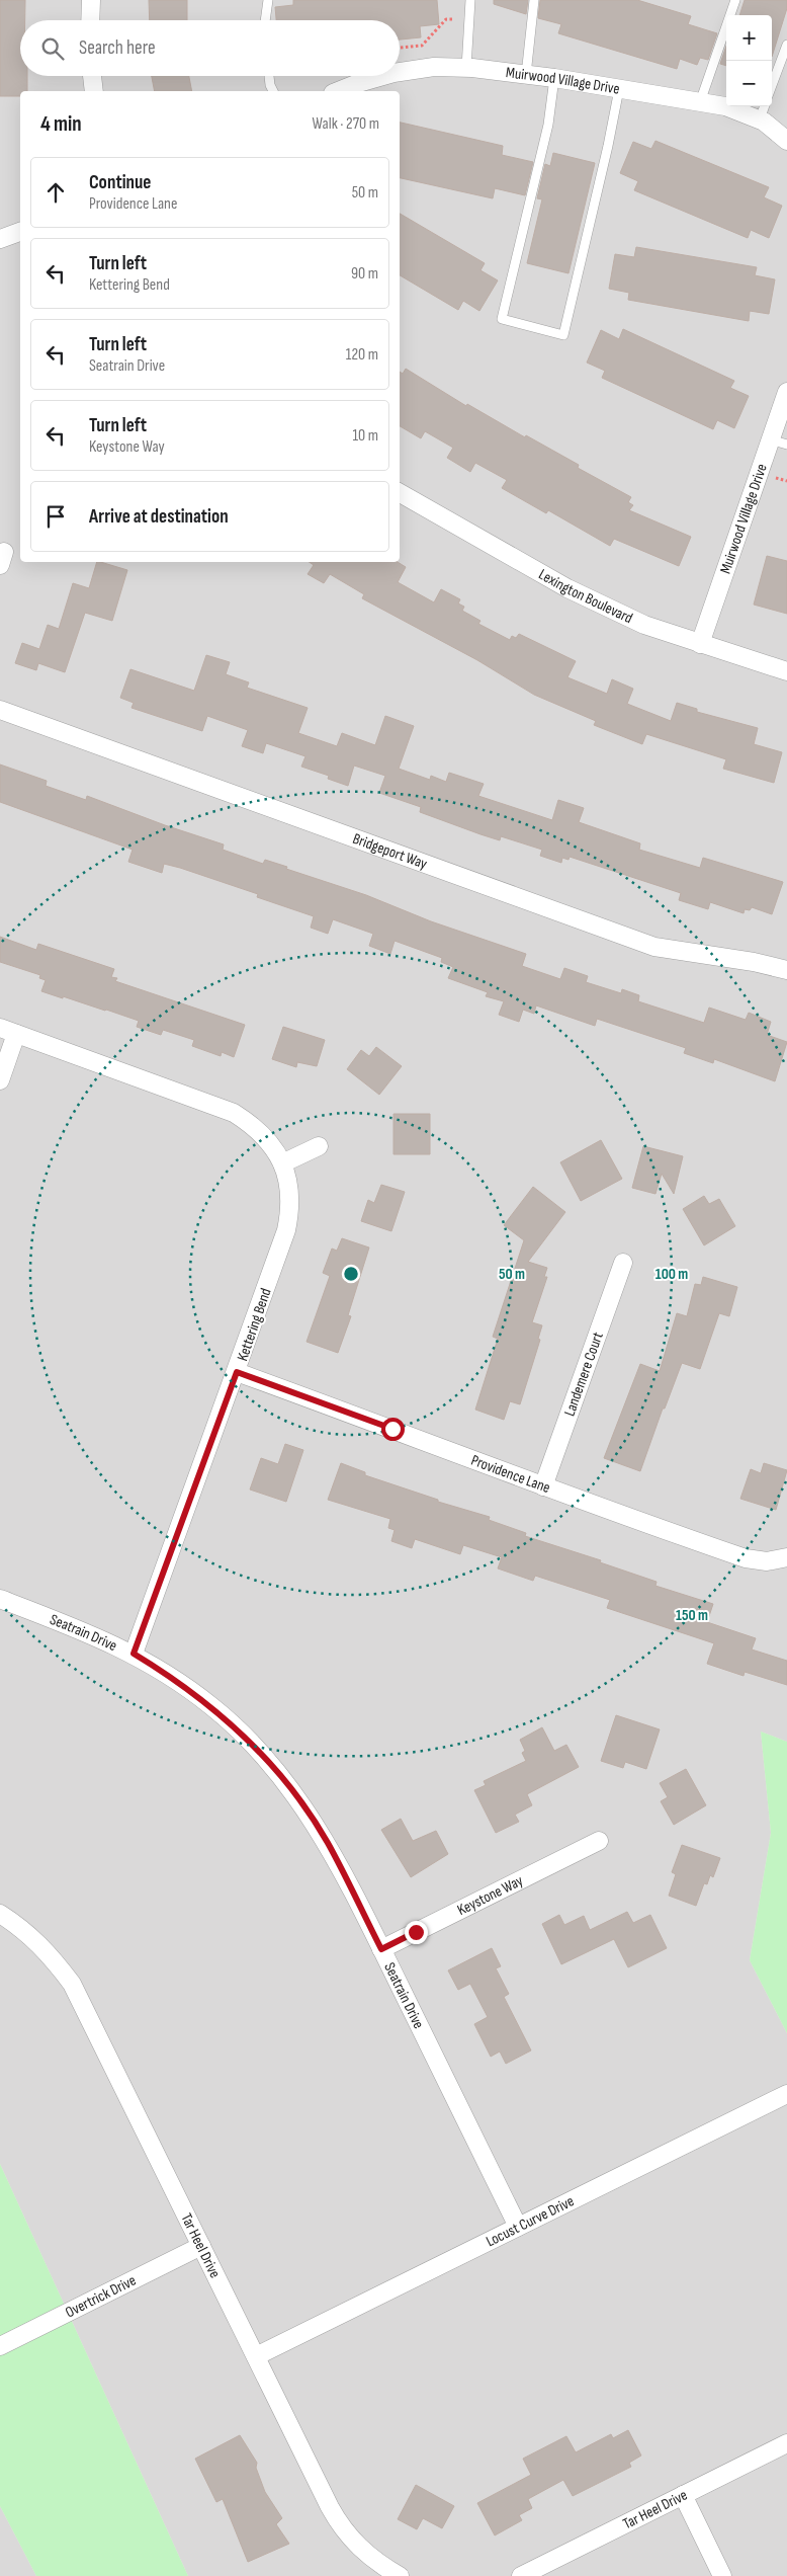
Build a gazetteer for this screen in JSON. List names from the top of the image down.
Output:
{
  "streets": {
    "street": [
      "Muirwood Village Drive",
      "Lexington Boulevard",
      "Bridgeport Way",
      "Kettering Bend",
      "Landemere Court",
      "Providence Lane",
      "Seatrain Drive",
      "Keystone Way",
      "Locust Curve Drive",
      "Tar Heel Drive",
      "Overtrick Drive"
    ]
  },
  "crossings": [
    ["Muirwood Village Drive", "Lexington Boulevard"],
    ["Kettering Bend", "Providence Lane"],
    ["Kettering Bend", "Seatrain Drive"],
    ["Landemere Court", "Providence Lane"],
    ["Seatrain Drive", "Keystone Way"],
    ["Seatrain Drive", "Locust Curve Drive"],
    ["Locust Curve Drive", "Tar Heel Drive"],
    ["Tar Heel Drive", "Overtrick Drive"]
  ],
  "page": {
    "map_buttons": ["+", "−"],
    "search": "Search here",
    "heading": ["4 min", "Walk · 270 m"],
    "list": [
      ["Continue", "Providence Lane", "50 m"],
      ["Turn left", "Kettering Bend", "90 m"],
      ["Turn left", "Seatrain Drive", "120 m"],
      ["Turn left", "Keystone Way", "10 m"],
      "Arrive at destination"
    ]
  },
  "rings": ["50 m", "100 m", "150 m"]
}
